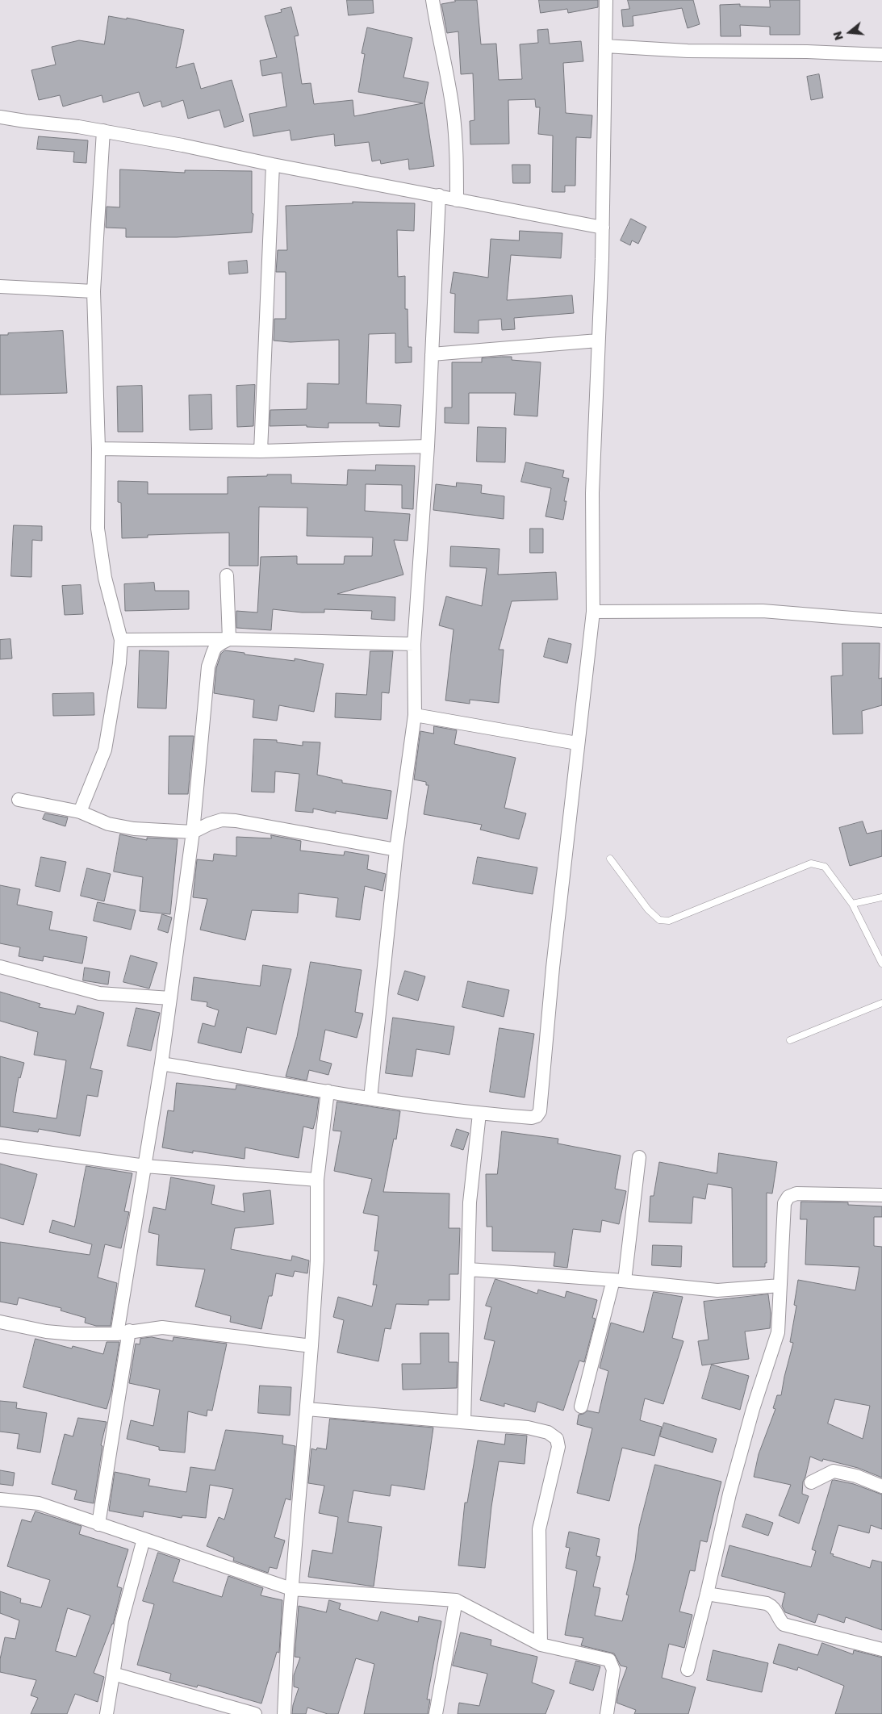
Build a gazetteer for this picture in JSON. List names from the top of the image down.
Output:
{
  "north": "left"
}
